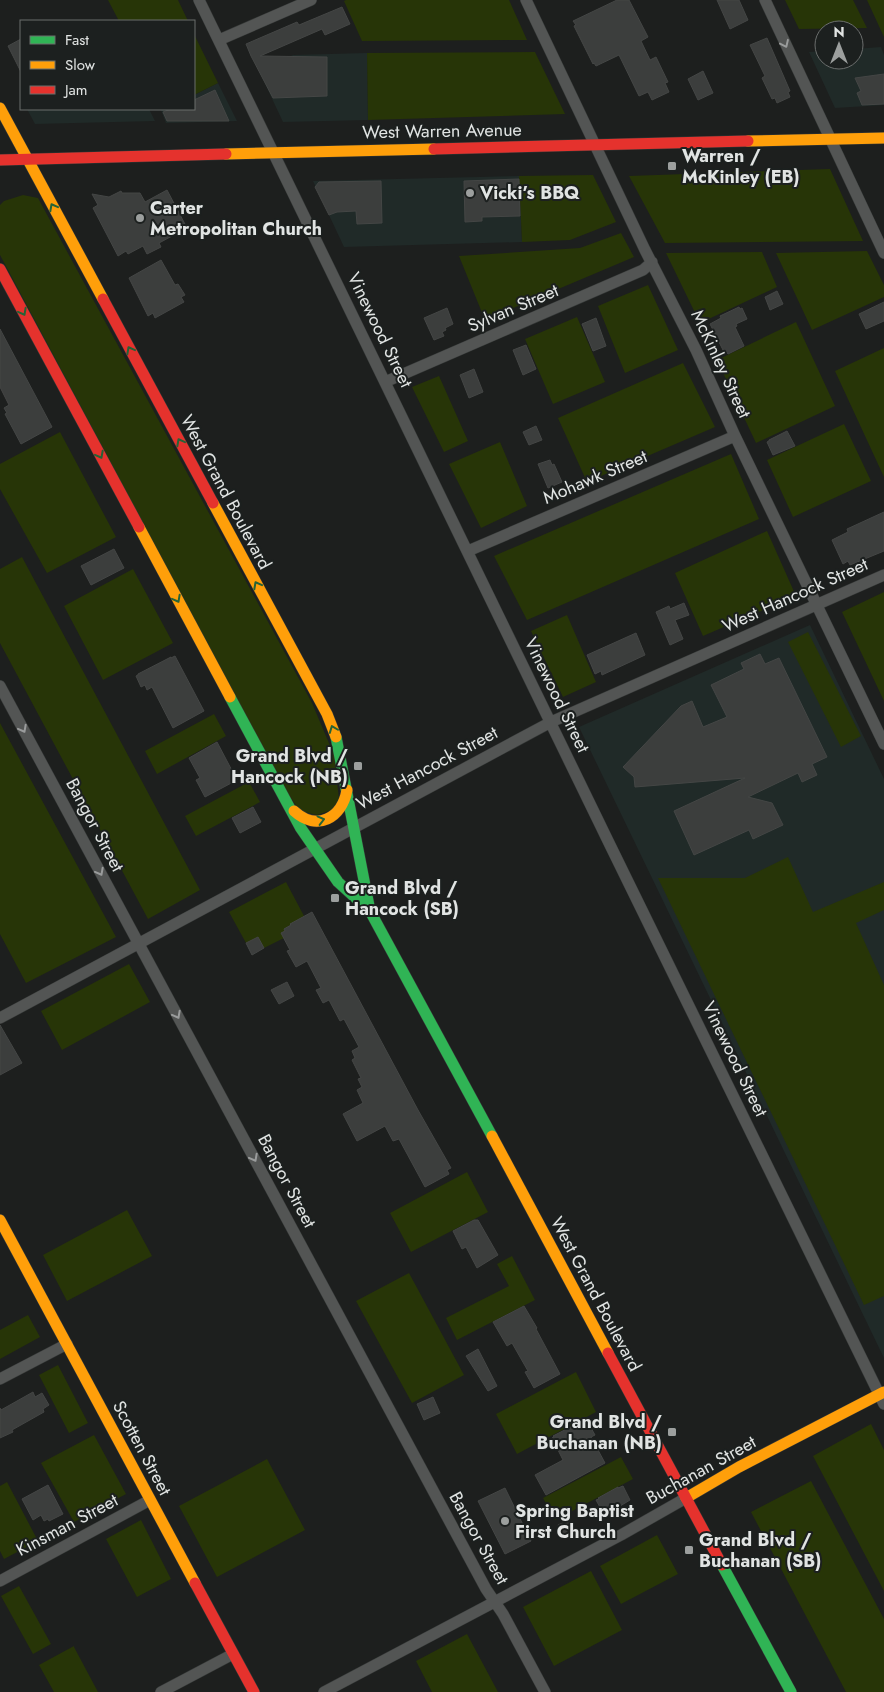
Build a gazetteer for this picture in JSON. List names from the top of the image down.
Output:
{
  "streets": {
    "main road": [
      "West Warren Avenue",
      "West Grand Boulevard",
      "Scotten Street",
      "Buchanan Street"
    ],
    "street": [
      "Sylvan Street",
      "Vinewood Street",
      "McKinley Street",
      "Mohawk Street",
      "West Hancock Street",
      "Bangor Street",
      "Kinsman Street"
    ]
  },
  "crossings": [
    ["West Warren Avenue", "Vinewood Street"],
    ["West Warren Avenue", "McKinley Street"],
    ["West Warren Avenue", "West Grand Boulevard"],
    ["Sylvan Street", "Vinewood Street"],
    ["Sylvan Street", "McKinley Street"],
    ["Vinewood Street", "Mohawk Street"],
    ["Vinewood Street", "West Hancock Street"],
    ["Vinewood Street", "Buchanan Street"],
    ["McKinley Street", "Mohawk Street"],
    ["McKinley Street", "West Hancock Street"],
    ["West Grand Boulevard", "West Hancock Street"],
    ["West Grand Boulevard", "Buchanan Street"],
    ["West Hancock Street", "Bangor Street"],
    ["Bangor Street", "Buchanan Street"],
    ["Scotten Street", "Kinsman Street"]
  ],
  "one_way": ["Bangor Street"],
  "places": {
    "transit": [
      "Warren / McKinley (EB)",
      "Grand Blvd / Hancock (NB)",
      "Grand Blvd / Hancock (SB)",
      "Grand Blvd / Buchanan (NB)",
      "Grand Blvd / Buchanan (SB)"
    ],
    "other": ["Vicki’s BBQ", "Carter Metropolitan Church", "Spring Baptist First Church"]
  },
  "legend": ["Fast", "Slow", "Jam"],
  "north": "top"
}
